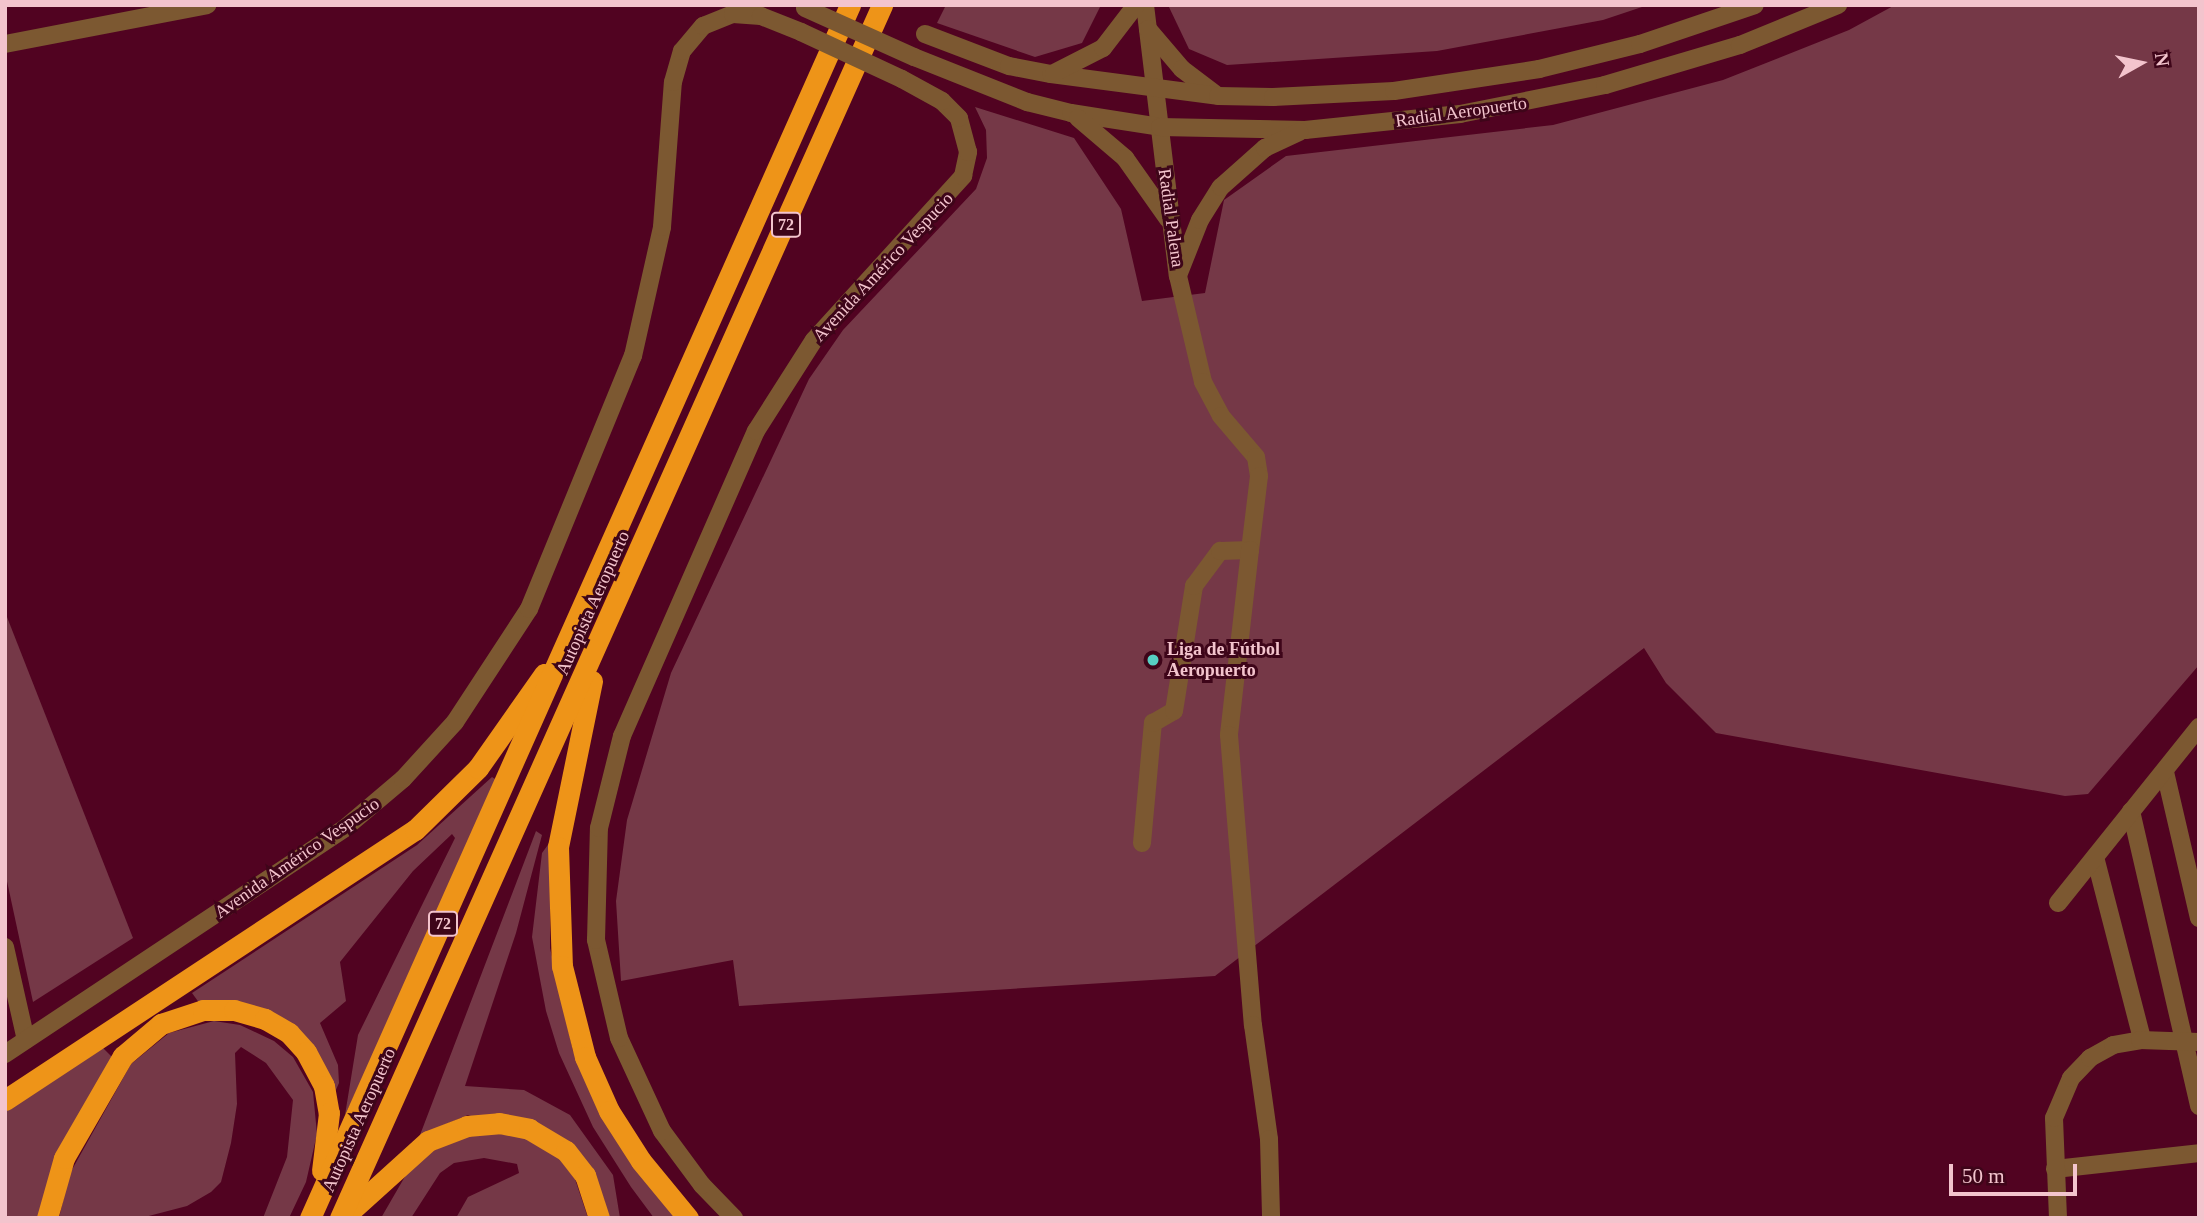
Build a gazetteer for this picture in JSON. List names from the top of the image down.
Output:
{
  "streets": {
    "highway": ["72", "Autopista Aeropuerto"],
    "street": ["Radial Aeropuerto", "Radial Palena", "Avenida Américo Vespucio"]
  },
  "crossings": [
    ["Radial Aeropuerto", "Radial Palena"]
  ],
  "places": ["Liga de Fútbol Aeropuerto"],
  "scale_bar": "50 m",
  "north": "right"
}
